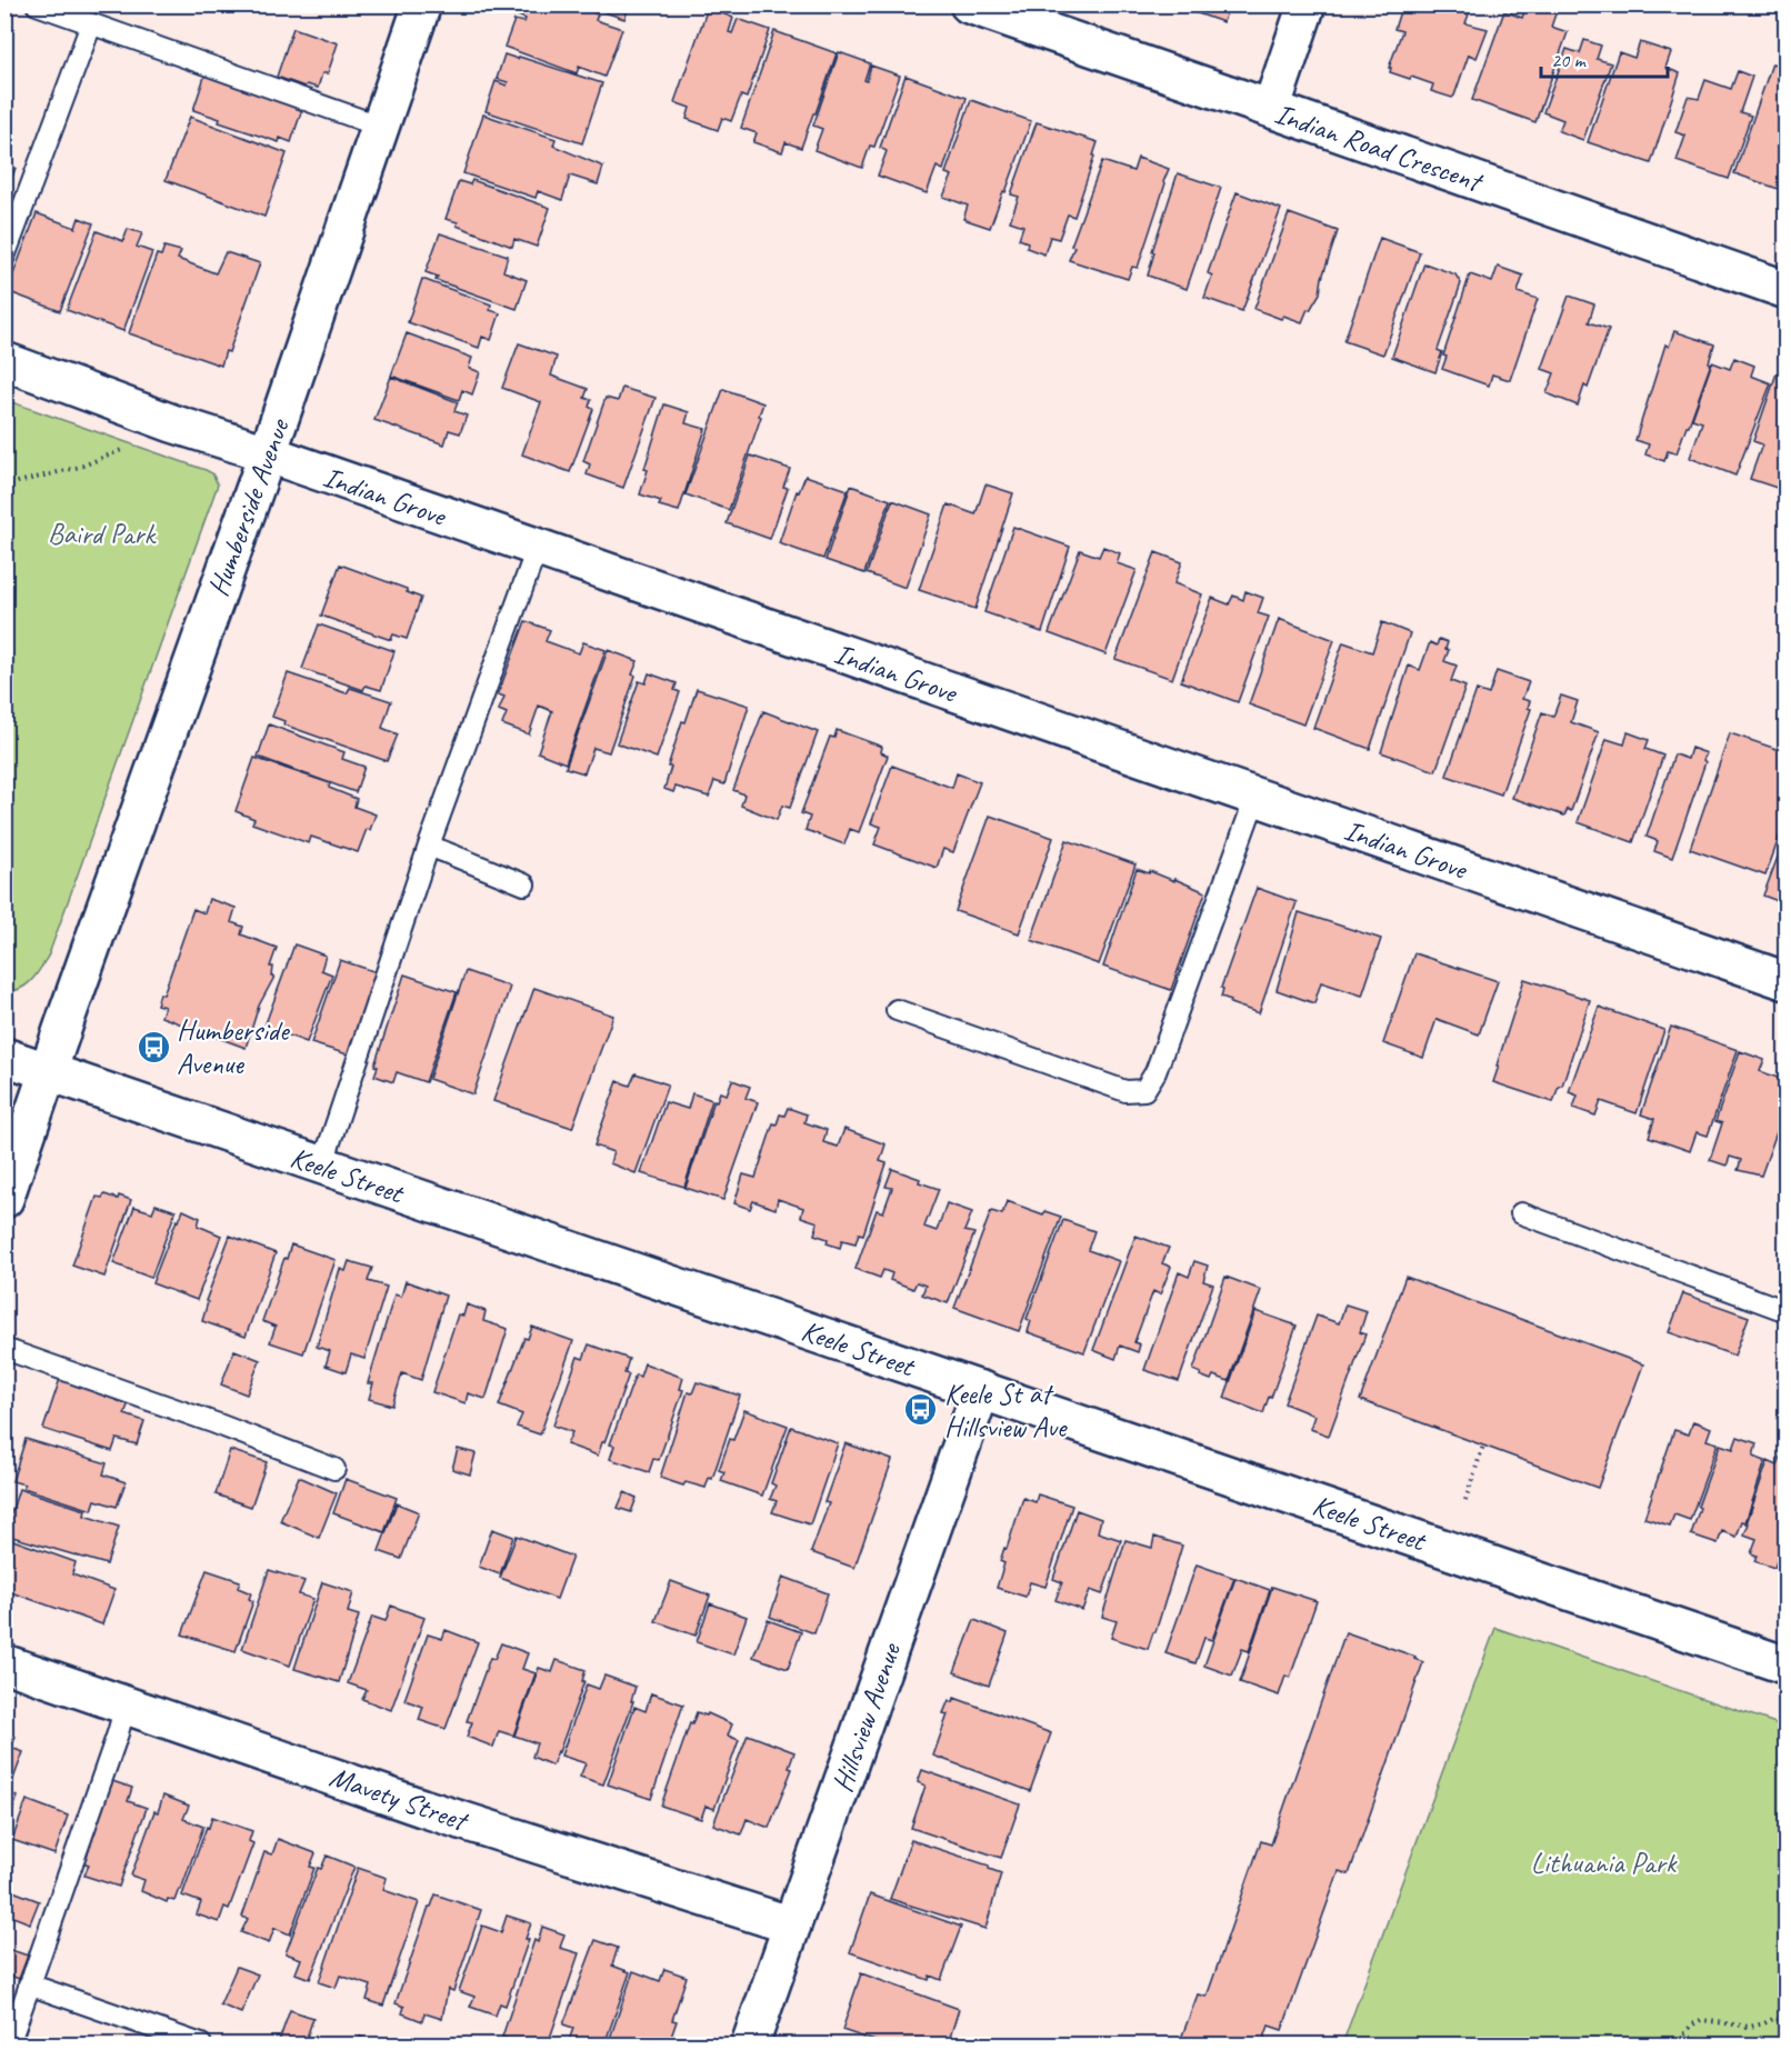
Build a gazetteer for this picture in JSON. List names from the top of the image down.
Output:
{
  "streets": {
    "street": [
      "Indian Road Crescent",
      "Indian Grove",
      "Humberside Avenue",
      "Keele Street",
      "Hillsview Avenue",
      "Mavety Street"
    ]
  },
  "crossings": [
    ["Indian Grove", "Humberside Avenue"],
    ["Humberside Avenue", "Keele Street"],
    ["Keele Street", "Hillsview Avenue"],
    ["Hillsview Avenue", "Mavety Street"]
  ],
  "parks": ["Baird Park", "Lithuania Park"],
  "places": {
    "bus stop": ["Humberside Avenue", "Keele St at Hillsview Ave"]
  },
  "scale_bar": "20 m"
}
